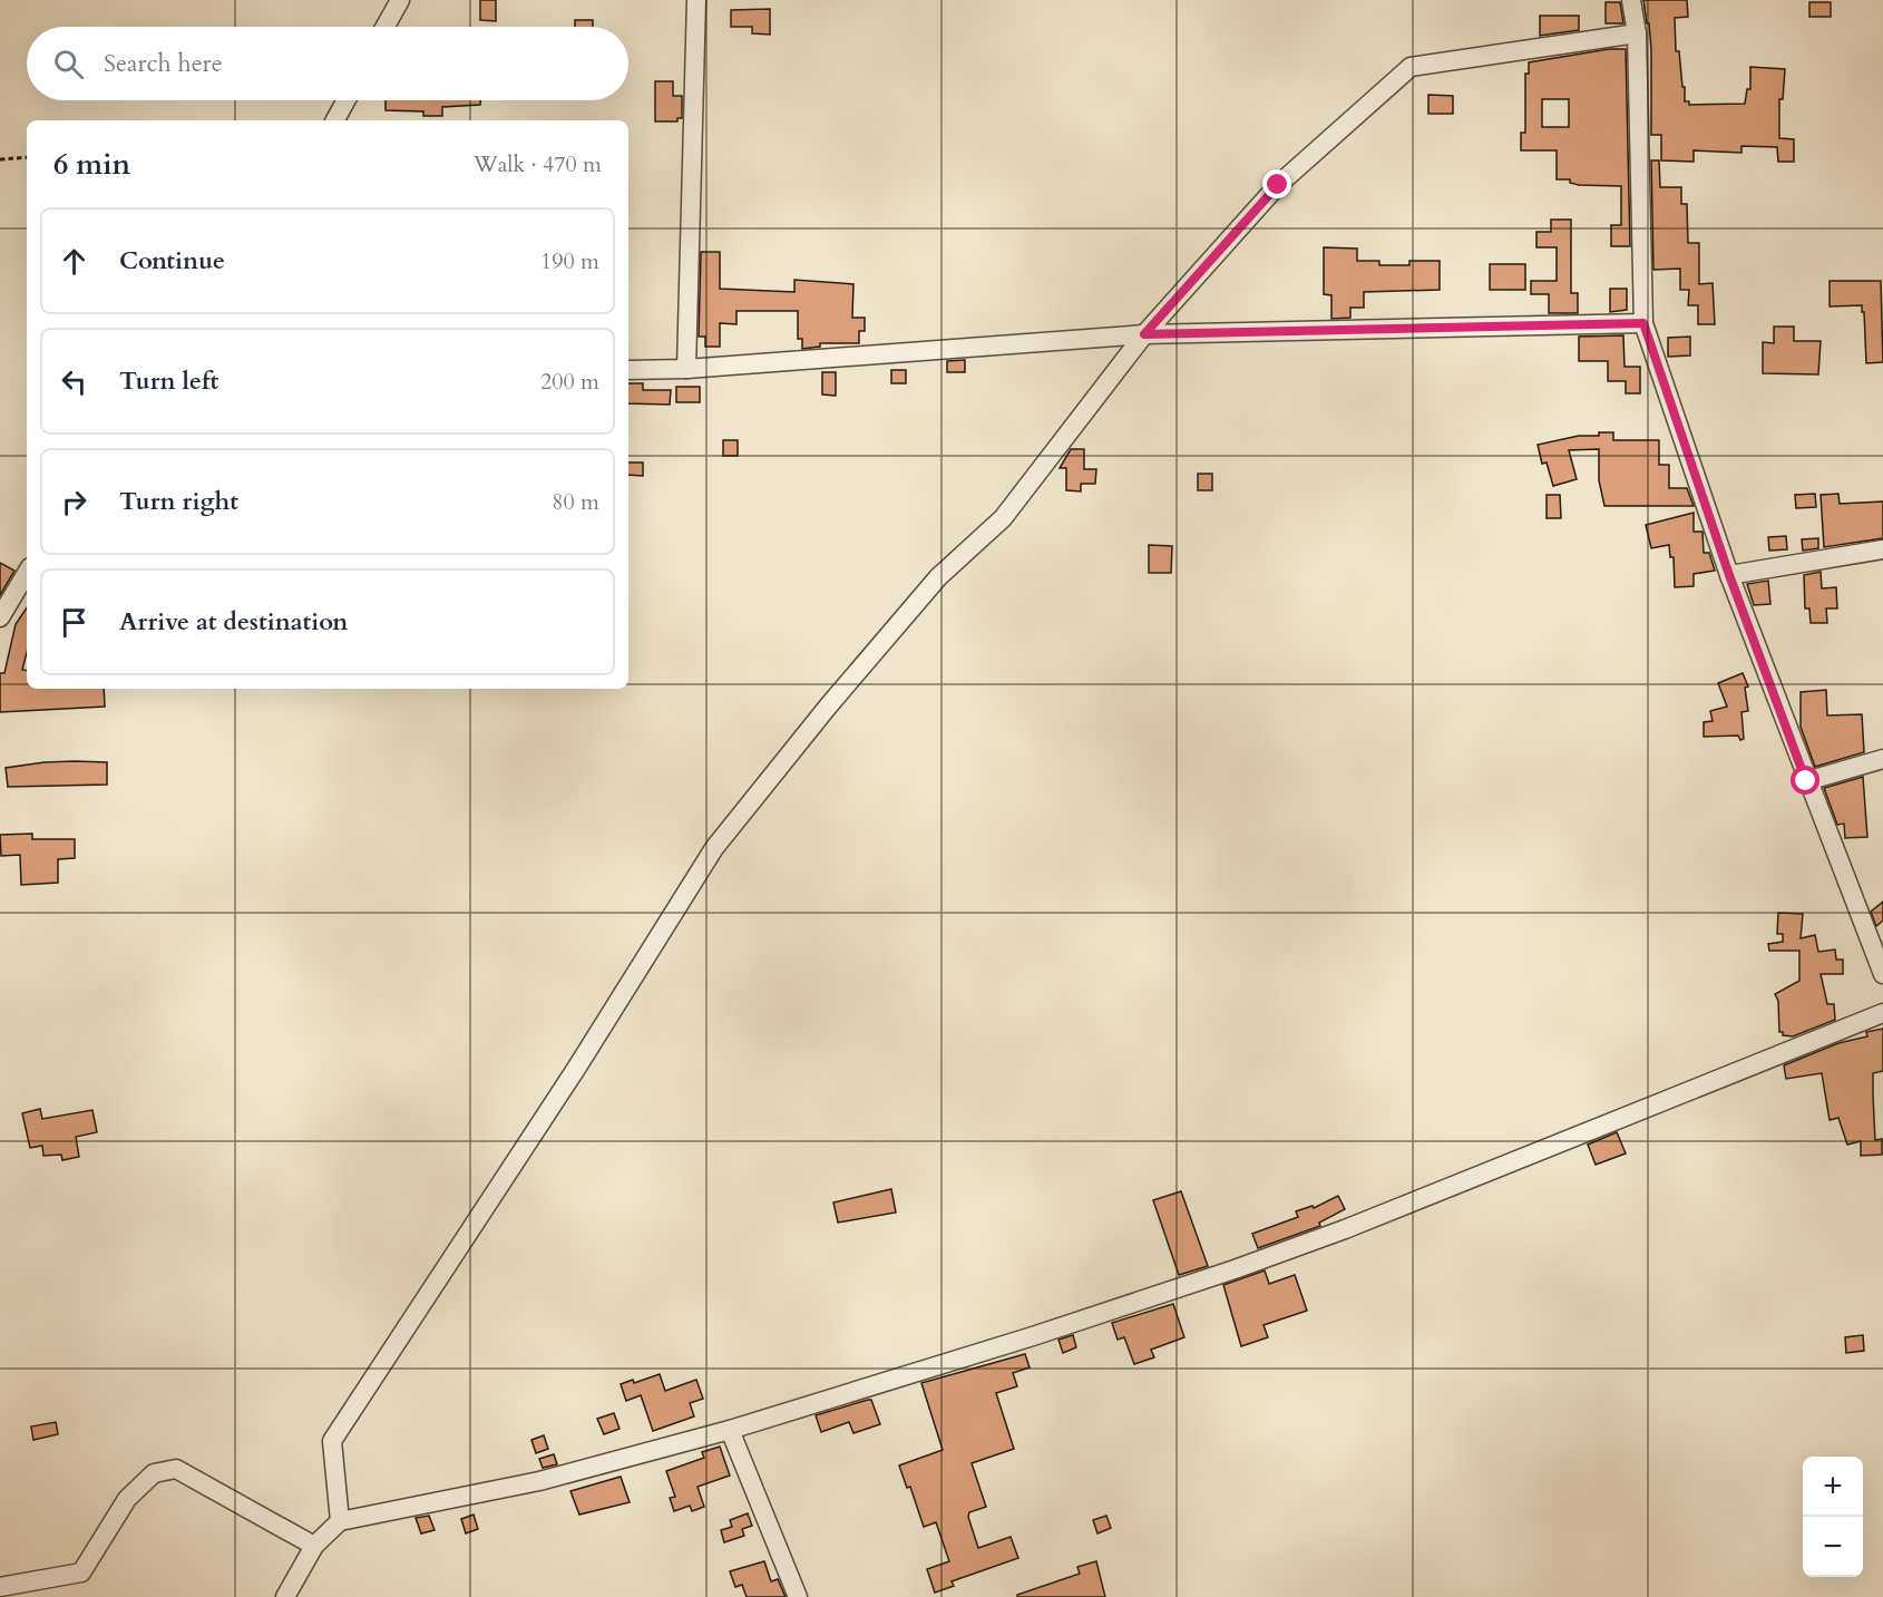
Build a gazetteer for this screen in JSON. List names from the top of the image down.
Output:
{
  "page": {
    "search": "Search here",
    "heading": ["6 min", "Walk · 470 m"],
    "list": [
      ["Continue", "190 m"],
      ["Turn left", "200 m"],
      ["Turn right", "80 m"],
      "Arrive at destination"
    ],
    "map_buttons": ["+", "−"]
  }
}
